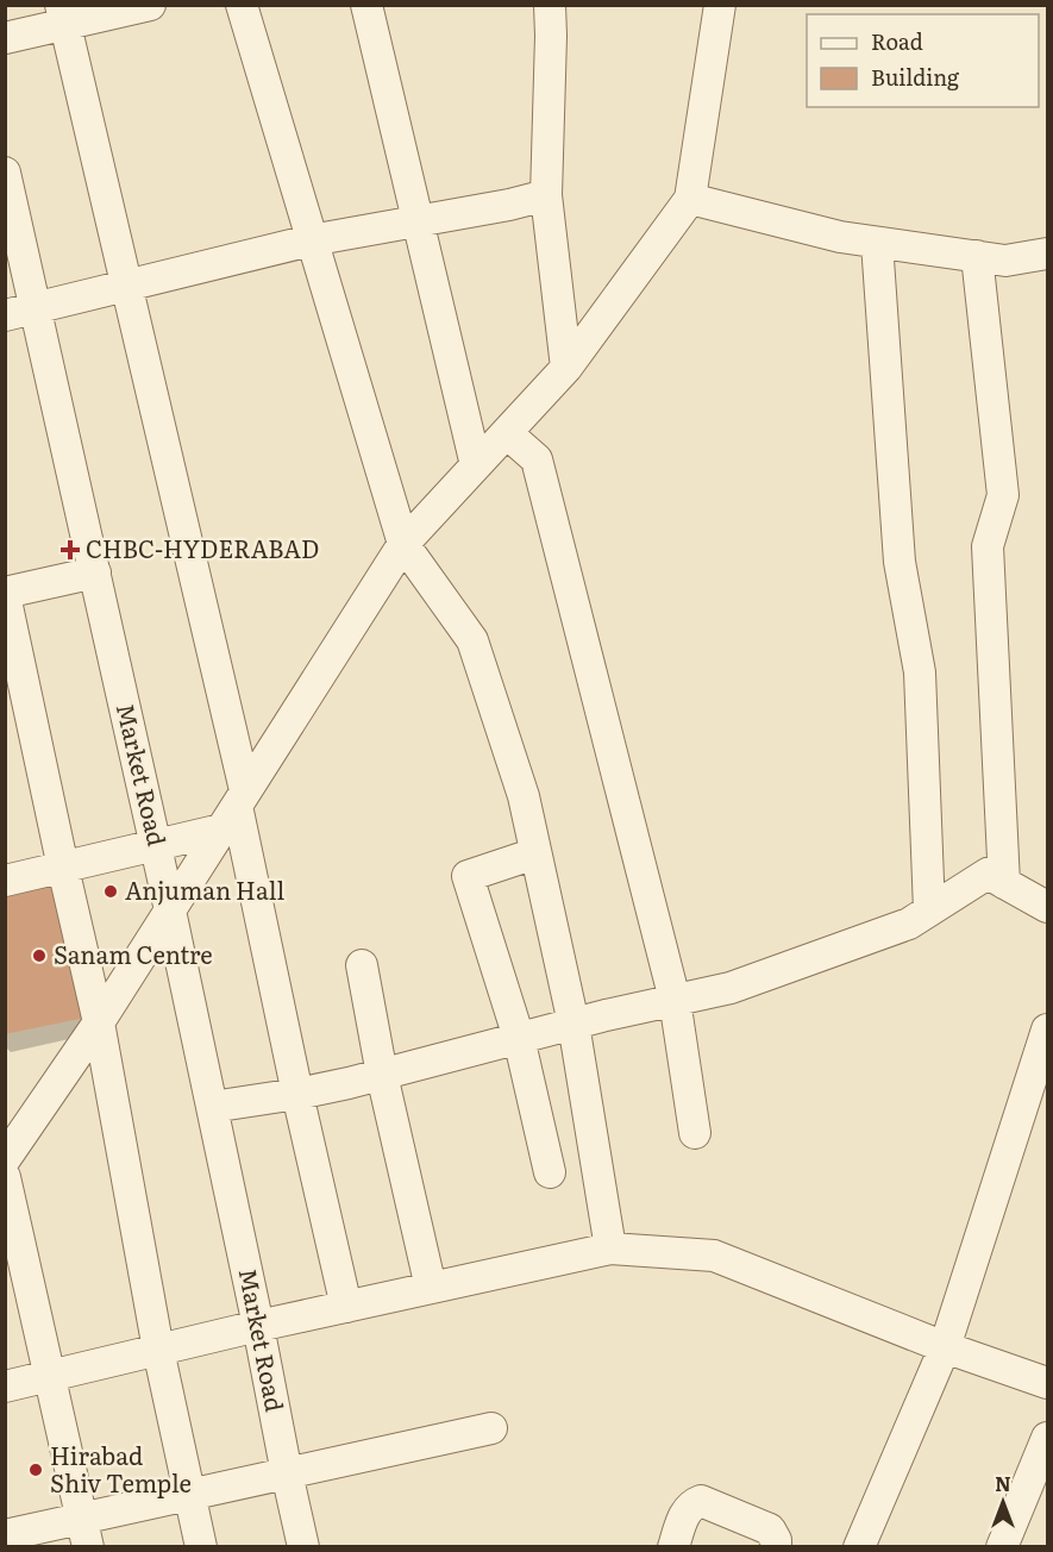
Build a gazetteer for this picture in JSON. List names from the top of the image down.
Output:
{
  "streets": {
    "street": ["Market Road"]
  },
  "places": {
    "health": ["CHBC-HYDERABAD"],
    "other": ["Anjuman Hall", "Sanam Centre", "Hirabad Shiv Temple"]
  },
  "legend": ["Road", "Building"],
  "north": "top"
}
